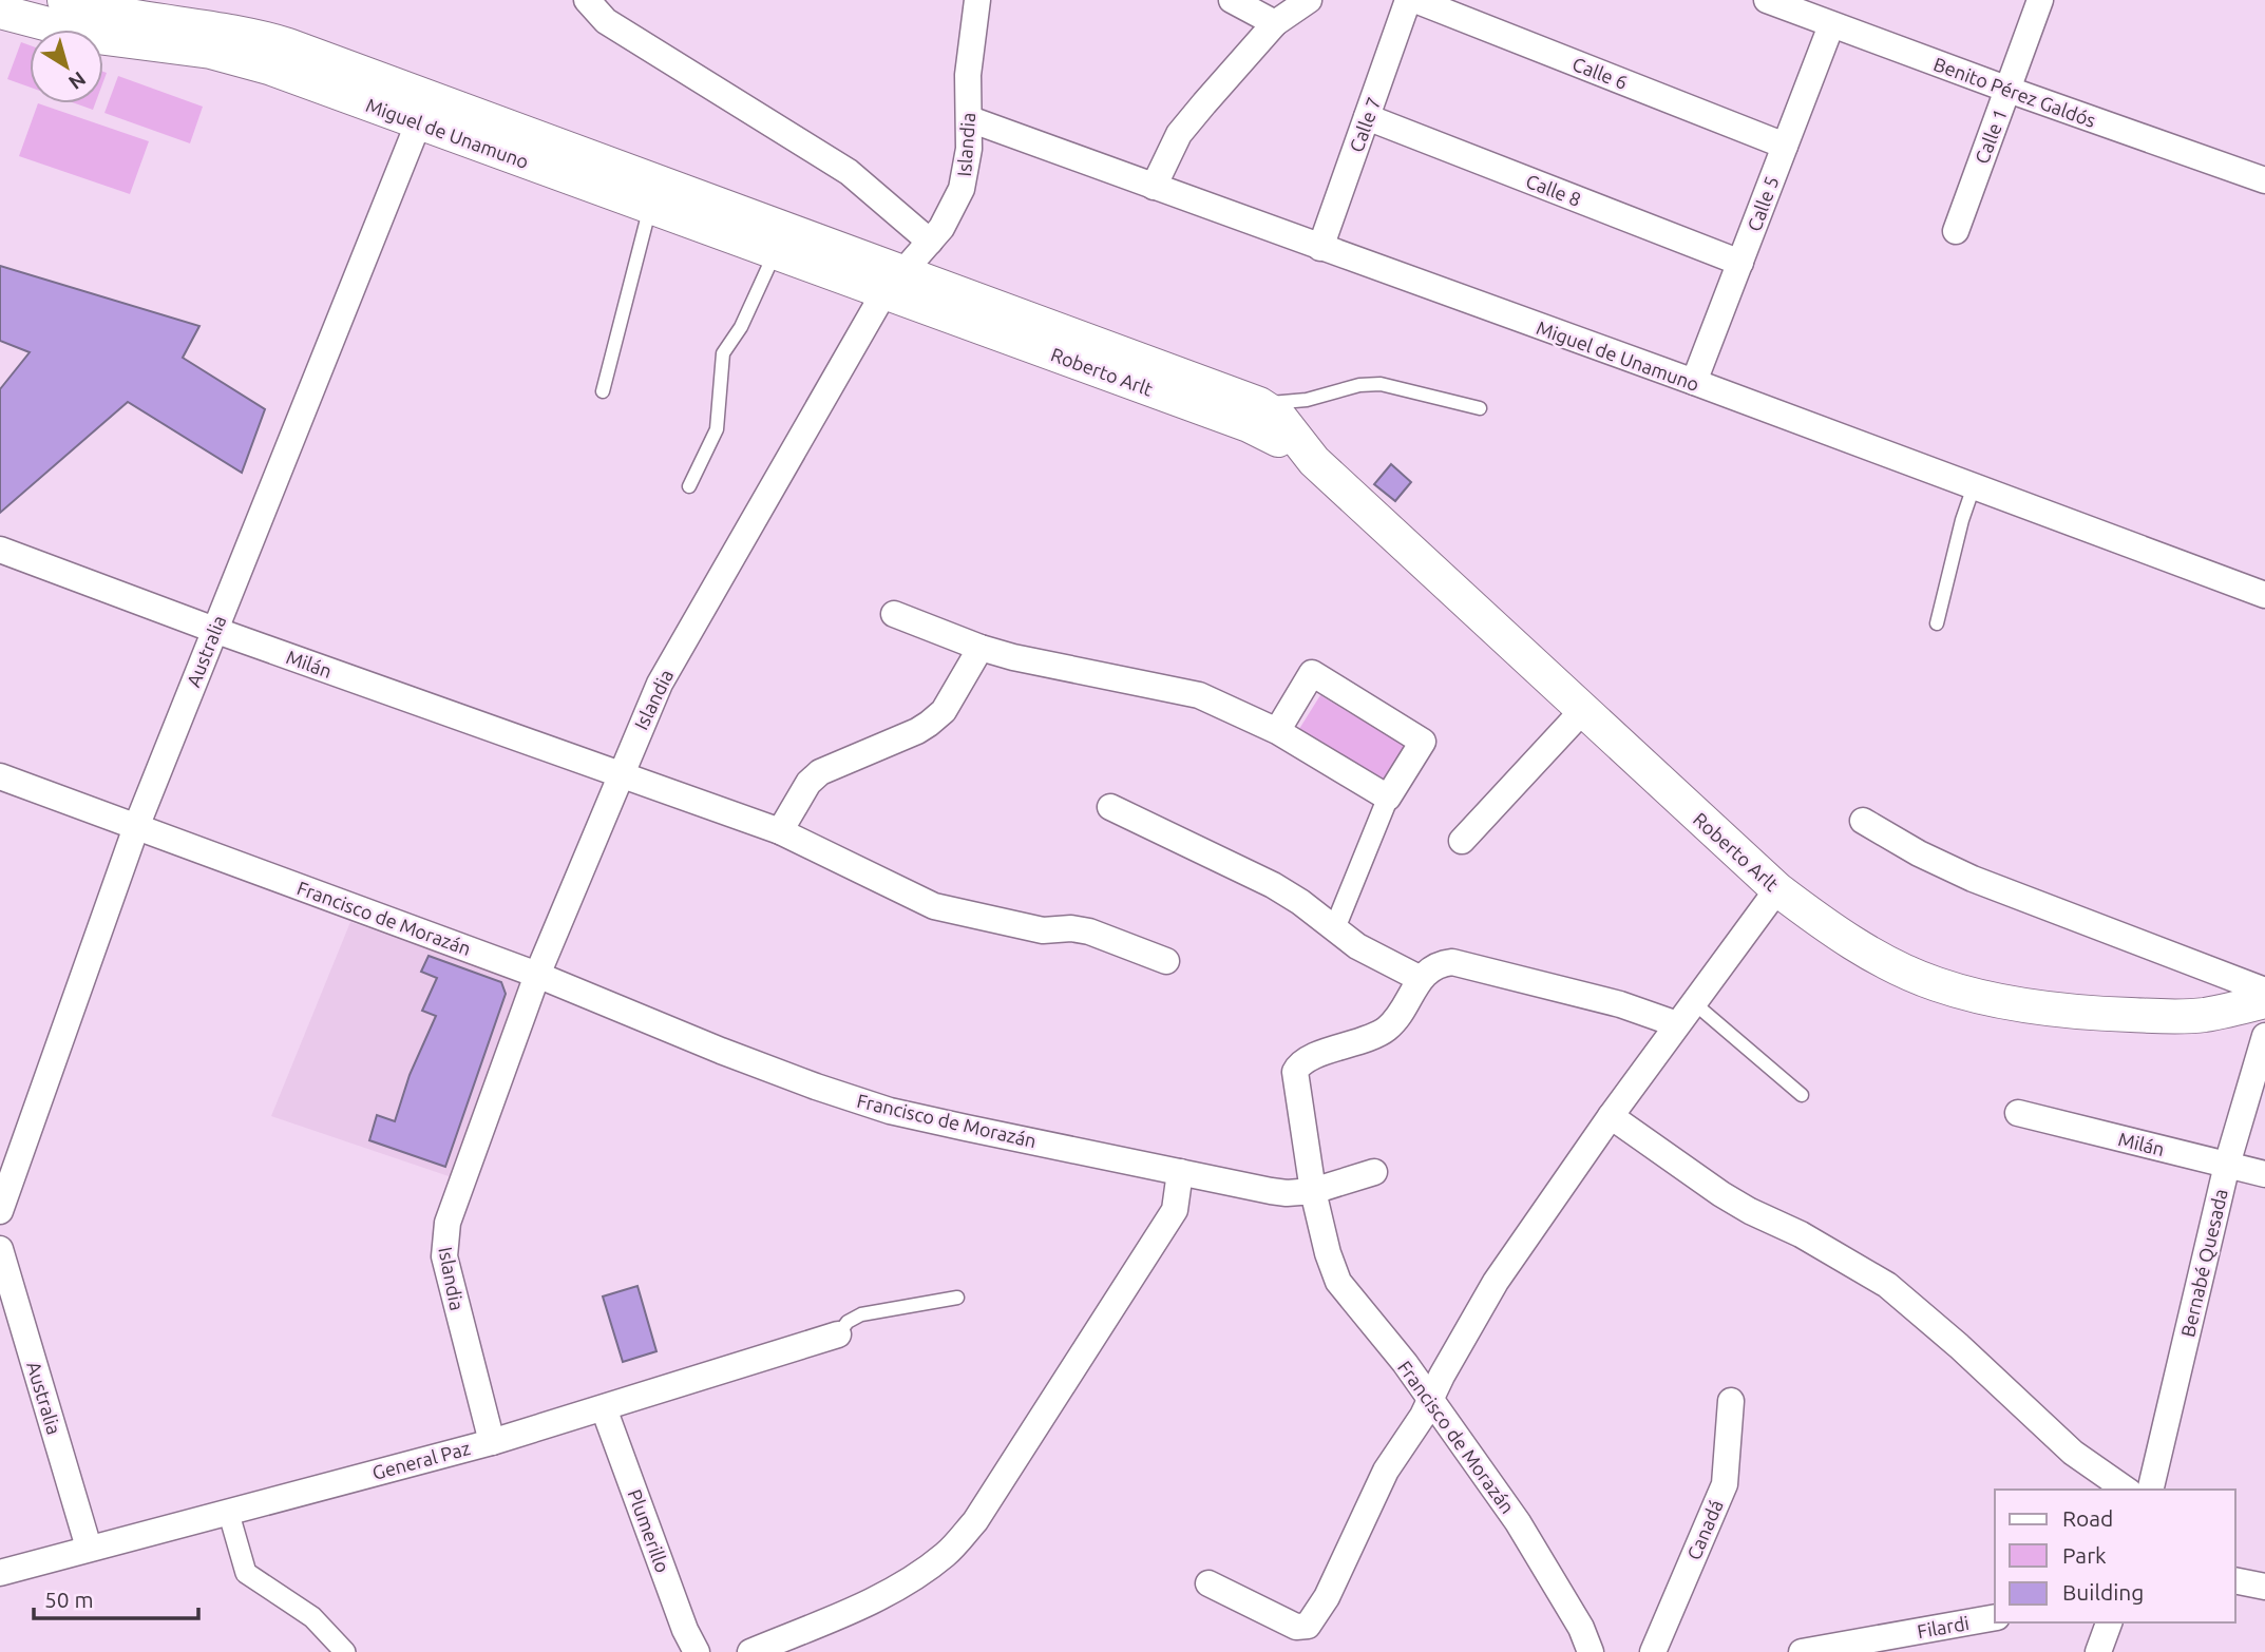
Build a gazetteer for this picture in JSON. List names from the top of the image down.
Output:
{
  "streets": {
    "street": [
      "Calle 6",
      "Benito Pérez Galdós",
      "Calle 7",
      "Miguel de Unamuno",
      "Calle 1",
      "Islandia",
      "Calle 8",
      "Calle 5",
      "Roberto Arlt",
      "Australia",
      "Milán",
      "Francisco de Morazán",
      "Bernabé Quesada",
      "General Paz",
      "Canadá",
      "Plumerillo",
      "Filardi"
    ]
  },
  "crossings": [
    ["Calle 6", "Calle 5"],
    ["Benito Pérez Galdós", "Calle 1"],
    ["Benito Pérez Galdós", "Calle 5"],
    ["Calle 7", "Miguel de Unamuno"],
    ["Calle 7", "Calle 8"],
    ["Miguel de Unamuno", "Islandia"],
    ["Miguel de Unamuno", "Calle 5"],
    ["Miguel de Unamuno", "Roberto Arlt"],
    ["Miguel de Unamuno", "Australia"],
    ["Islandia", "Roberto Arlt"],
    ["Islandia", "Milán"],
    ["Islandia", "Francisco de Morazán"],
    ["Islandia", "General Paz"],
    ["Calle 8", "Calle 5"],
    ["Australia", "Milán"],
    ["Australia", "Francisco de Morazán"],
    ["Australia", "General Paz"],
    ["Milán", "Bernabé Quesada"],
    ["General Paz", "Plumerillo"]
  ],
  "legend": ["Road", "Park", "Building"],
  "scale_bar": "50 m",
  "north": "bottom right"
}
